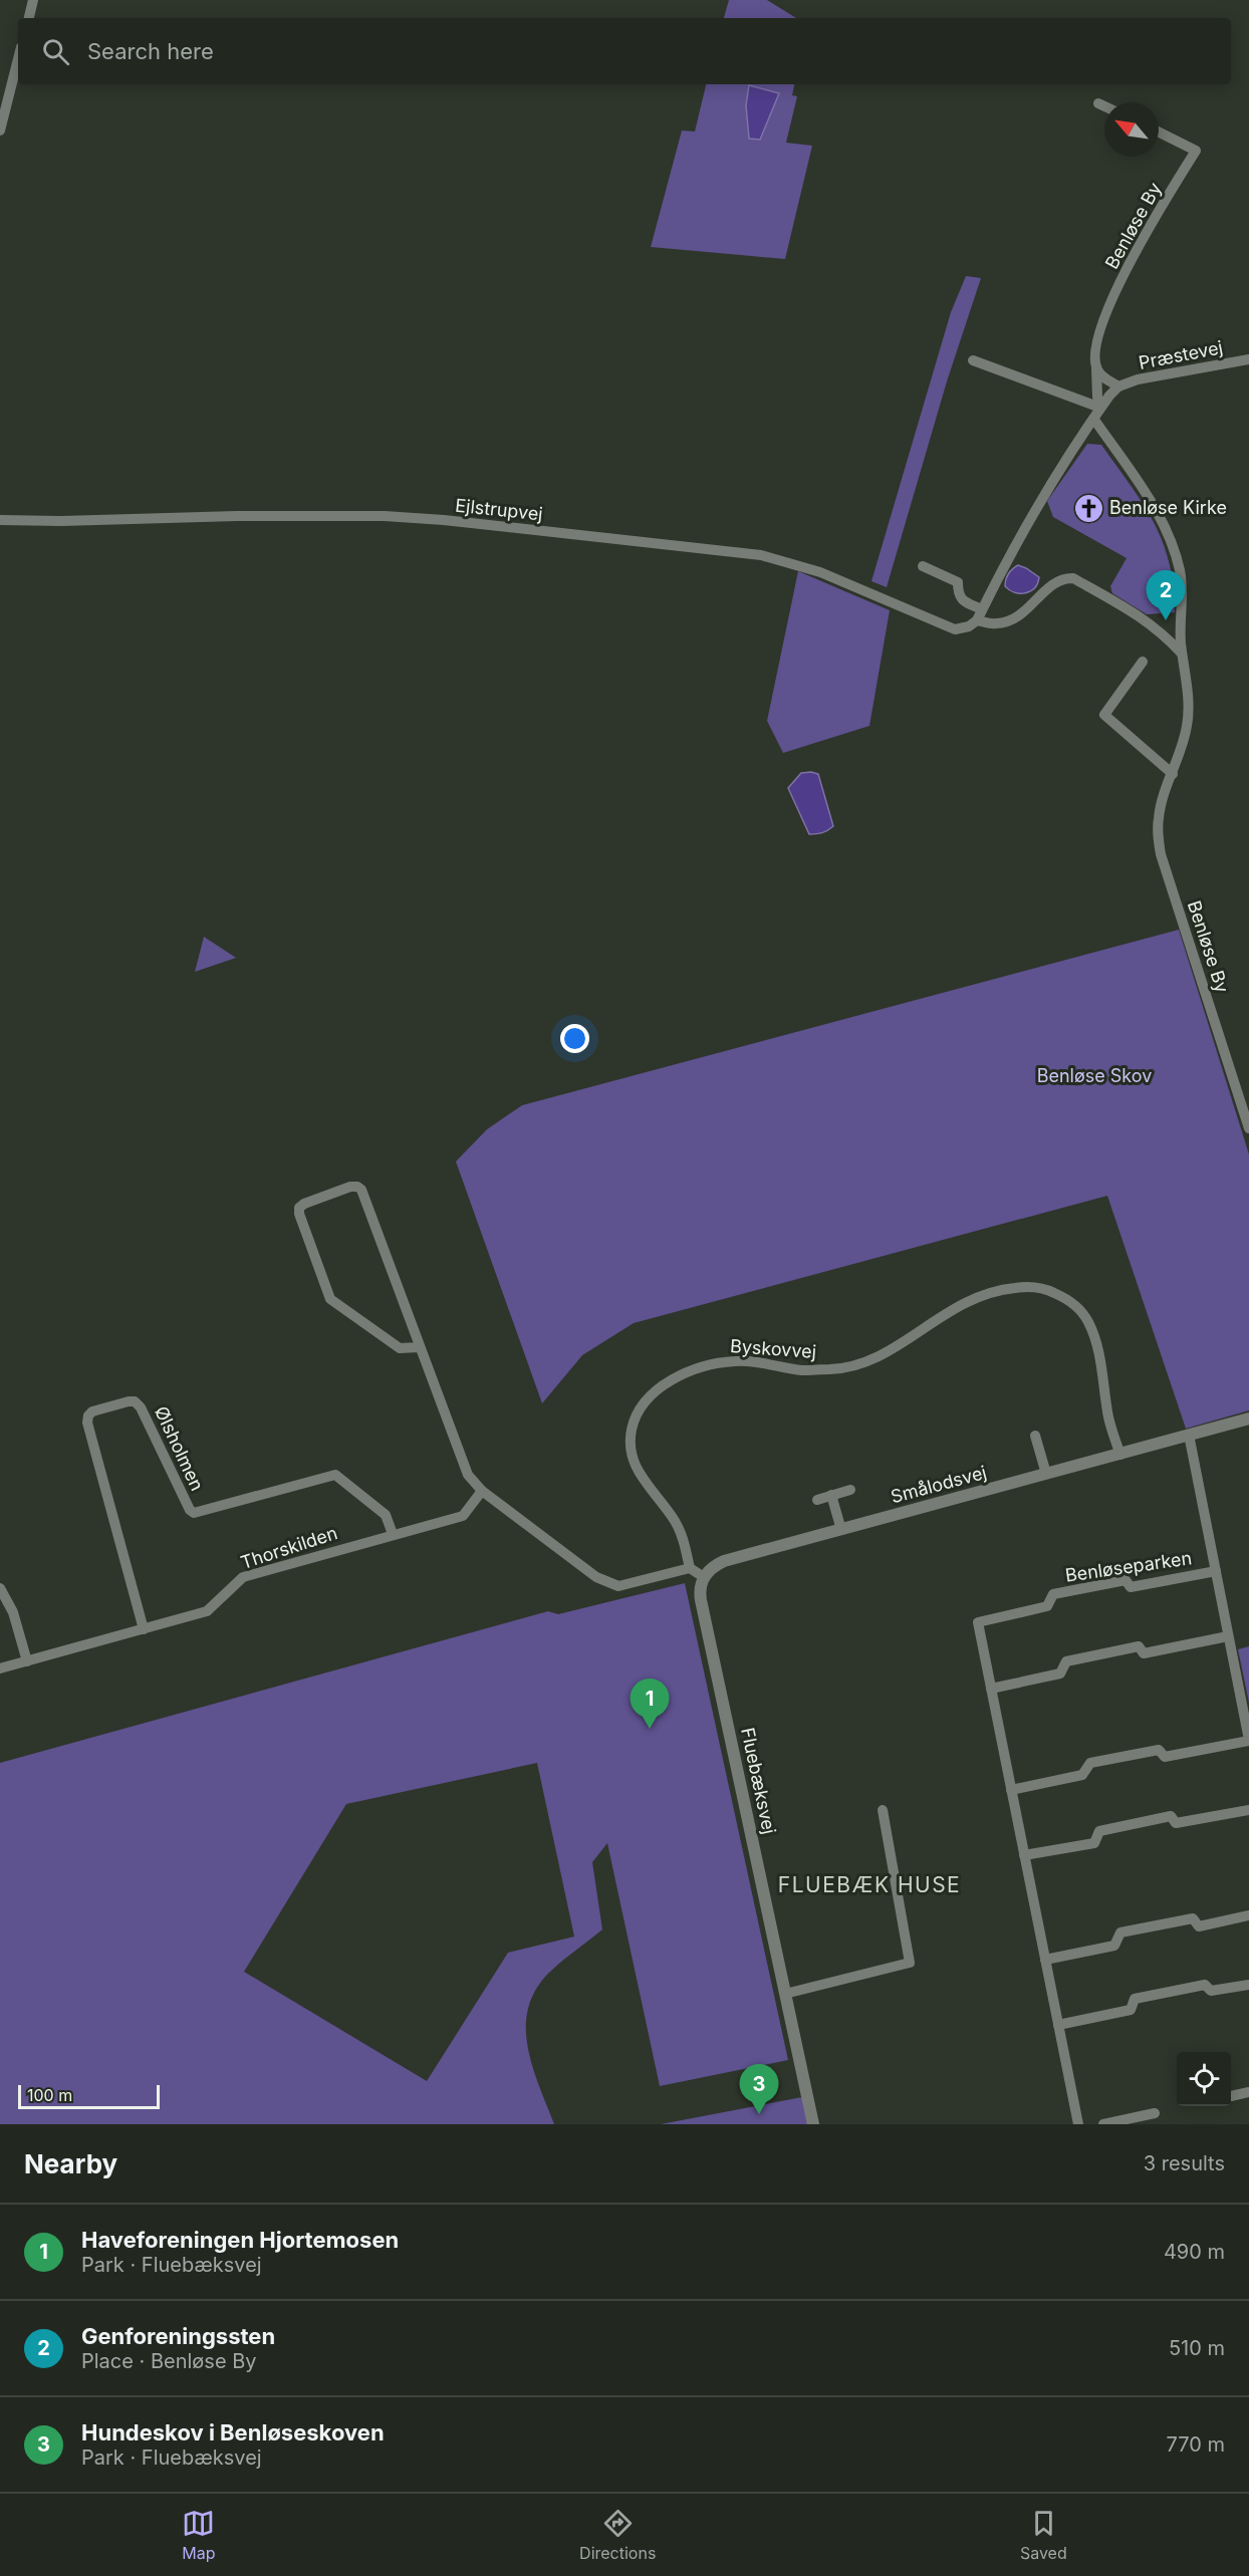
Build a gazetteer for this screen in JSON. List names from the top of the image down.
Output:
{
  "streets": {
    "street": [
      "Benløse By",
      "Præstevej",
      "Ejlstrupvej",
      "Byskovvej",
      "Ølsholmen",
      "Smålodsvej",
      "Thorskilden",
      "Benløseparken",
      "Fluebæksvej"
    ]
  },
  "crossings": [
    ["Byskovvej", "Smålodsvej"],
    ["Ølsholmen", "Thorskilden"],
    ["Smålodsvej", "Benløseparken"],
    ["Smålodsvej", "Fluebæksvej"]
  ],
  "districts": ["FLUEBÆK HUSE"],
  "parks": ["Benløse Skov"],
  "places": {
    "church": ["Benløse Kirke"]
  },
  "scale_bar": "100 m",
  "north": "top left",
  "page": {
    "search": "Search here",
    "pins": ["2", "1", "3"],
    "scale": "100 m",
    "heading": ["Nearby", "3 results"],
    "list": [
      {
        "mark": "1",
        "name": "Haveforeningen Hjortemosen",
        "note": "Park · Fluebæksvej",
        "value": "490 m"
      },
      {
        "mark": "2",
        "name": "Genforeningssten",
        "note": "Place · Benløse By",
        "value": "510 m"
      },
      {
        "mark": "3",
        "name": "Hundeskov i Benløseskoven",
        "note": "Park · Fluebæksvej",
        "value": "770 m"
      }
    ],
    "nav": ["Map", "Directions", "Saved"]
  }
}
